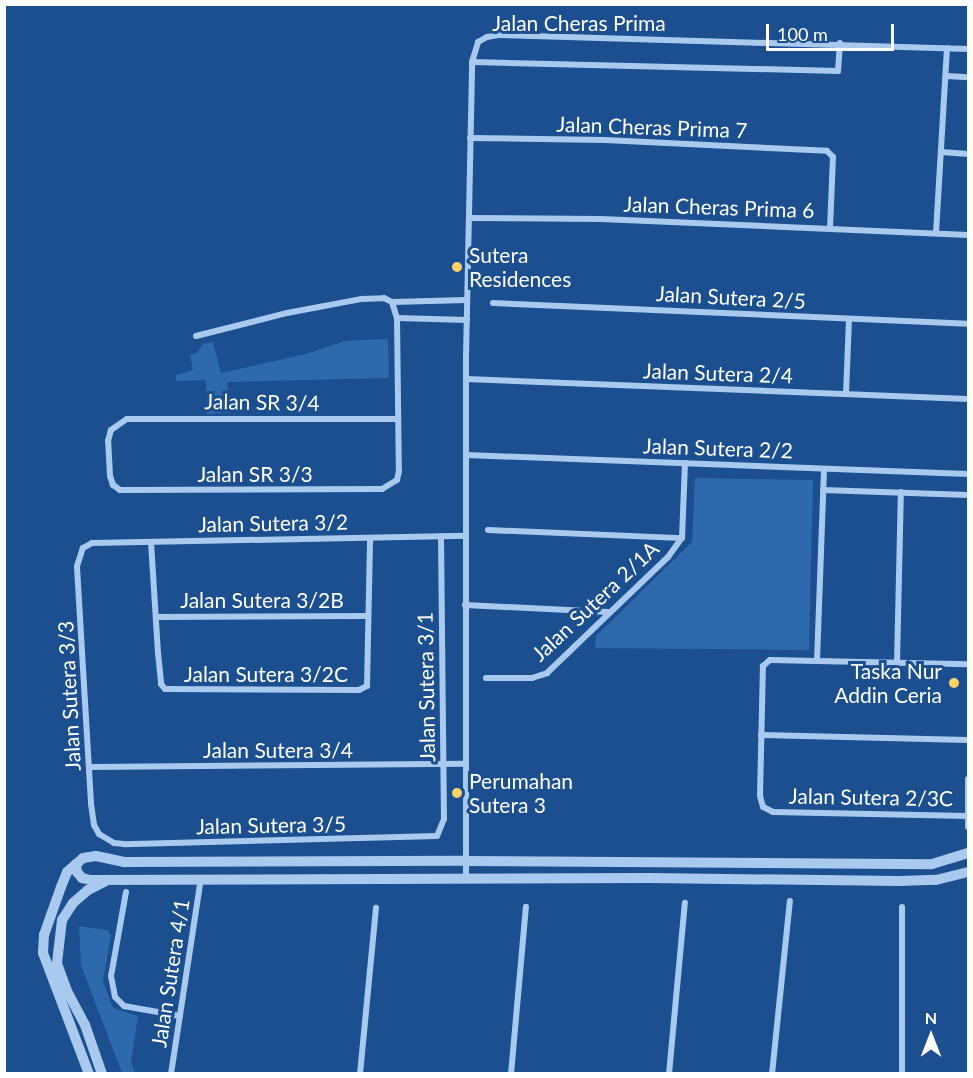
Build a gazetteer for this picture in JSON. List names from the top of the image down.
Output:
{
  "streets": {
    "street": [
      "Jalan Cheras Prima",
      "Jalan Cheras Prima 7",
      "Jalan Cheras Prima 6",
      "Jalan Sutera 2/5",
      "Jalan Sutera 2/4",
      "Jalan SR 3/4",
      "Jalan Sutera 2/2",
      "Jalan SR 3/3",
      "Jalan Sutera 3/2",
      "Jalan Sutera 3/2B",
      "Jalan Sutera 2/1A",
      "Jalan Sutera 3/2C",
      "Jalan Sutera 3/1",
      "Jalan Sutera 3/3",
      "Jalan Sutera 3/4",
      "Jalan Sutera 2/3C",
      "Jalan Sutera 3/5",
      "Jalan Sutera 4/1"
    ]
  },
  "crossings": [
    ["Jalan Cheras Prima 7", "Jalan Cheras Prima 6"],
    ["Jalan SR 3/4", "Jalan SR 3/3"],
    ["Jalan Sutera 2/2", "Jalan Sutera 2/1A"],
    ["Jalan Sutera 3/2", "Jalan Sutera 3/1"],
    ["Jalan Sutera 3/2", "Jalan Sutera 3/3"],
    ["Jalan Sutera 3/2B", "Jalan Sutera 3/2C"],
    ["Jalan Sutera 3/1", "Jalan Sutera 3/4"],
    ["Jalan Sutera 3/1", "Jalan Sutera 3/5"],
    ["Jalan Sutera 3/3", "Jalan Sutera 3/4"],
    ["Jalan Sutera 3/3", "Jalan Sutera 3/5"]
  ],
  "places": ["Sutera Residences", "Taska Nur Addin Ceria", "Perumahan Sutera 3"],
  "scale_bar": "100 m",
  "north": "top"
}
